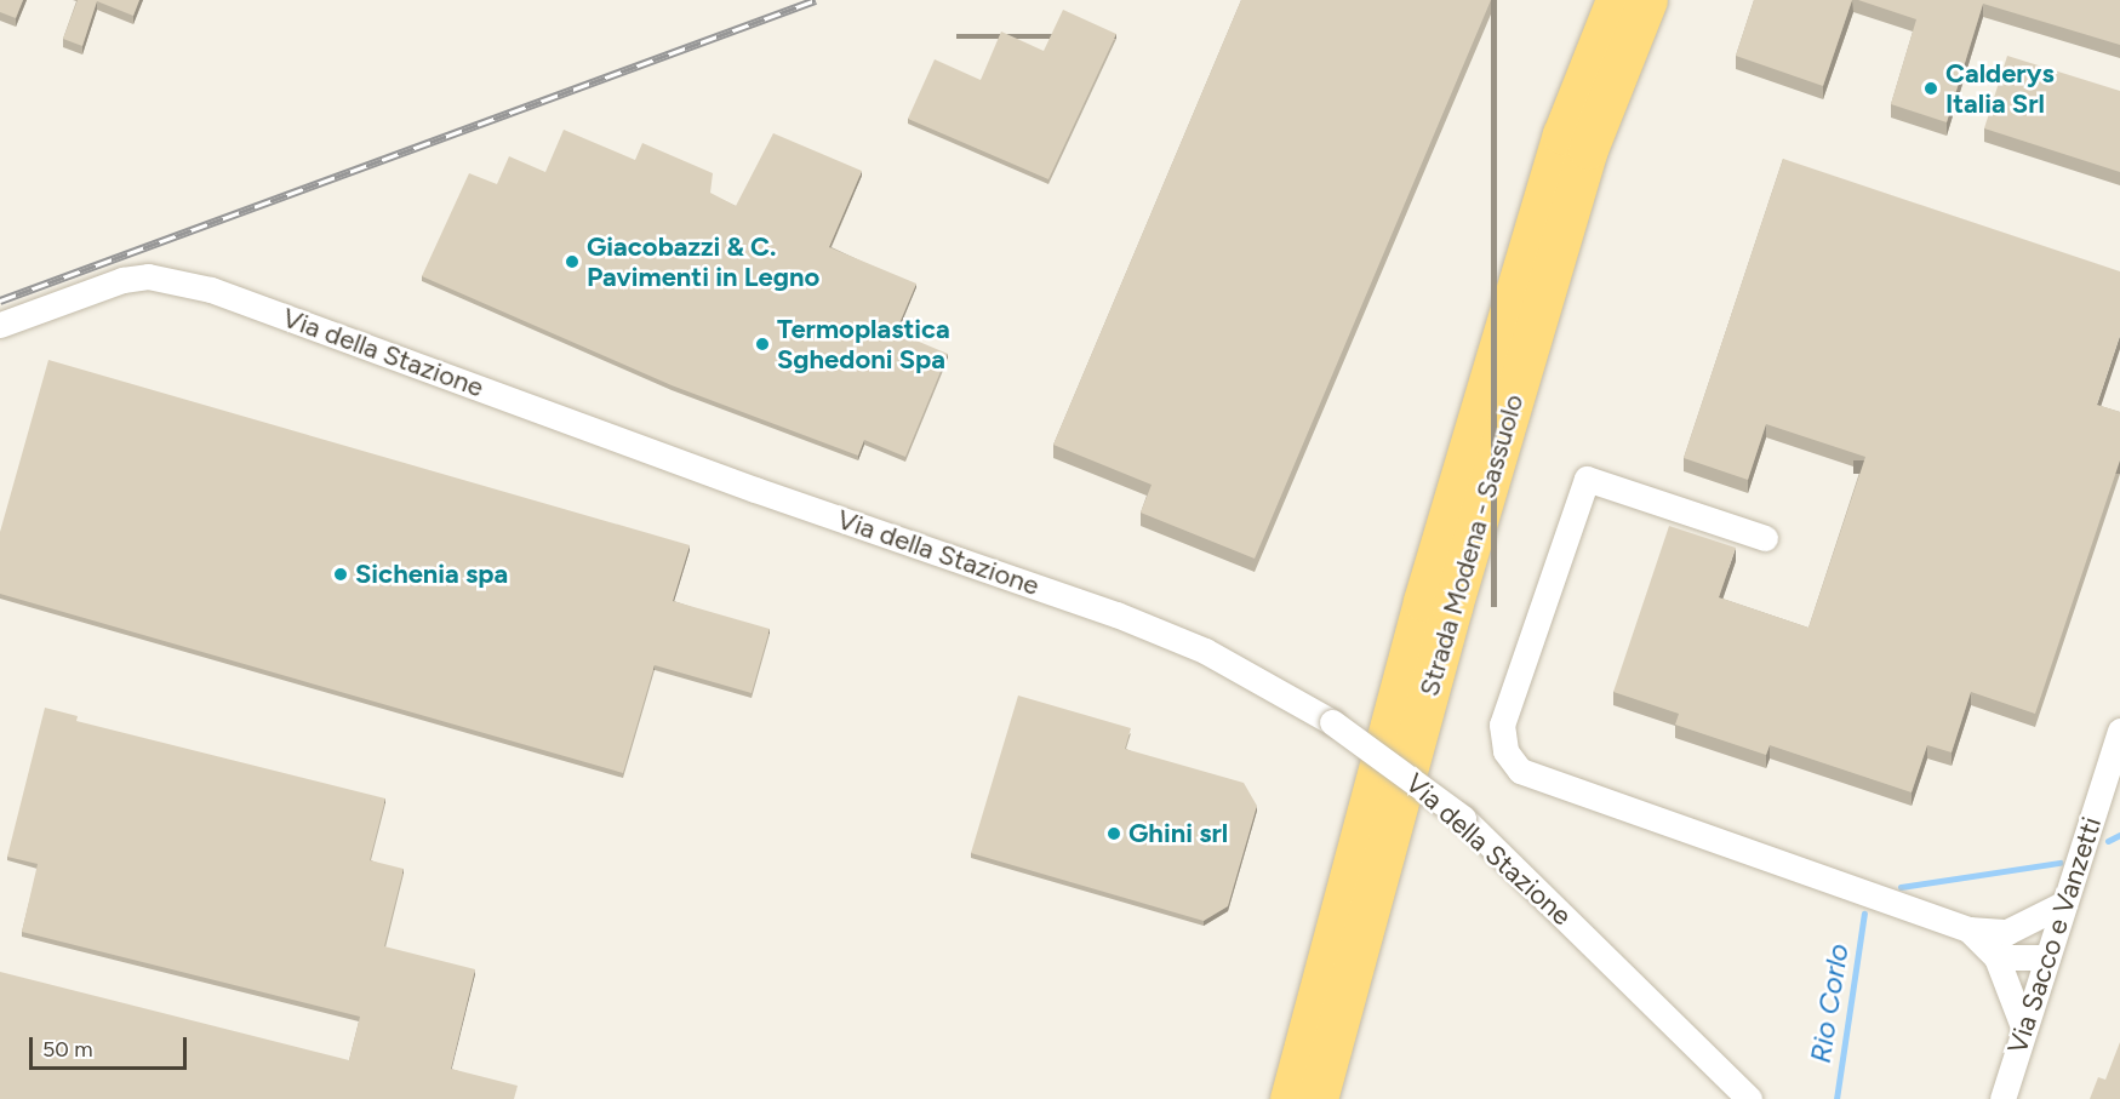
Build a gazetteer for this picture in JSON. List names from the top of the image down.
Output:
{
  "streets": {
    "highway": ["Strada Modena - Sassuolo"],
    "street": ["Via della Stazione", "Via Sacco e Vanzetti"]
  },
  "water": ["Rio Corlo"],
  "places": [
    "Calderys Italia Srl",
    "Giacobazzi & C. Pavimenti in Legno",
    "Termoplastica Sghedoni Spa",
    "Sichenia spa",
    "Ghini srl"
  ],
  "scale_bar": "50 m"
}
